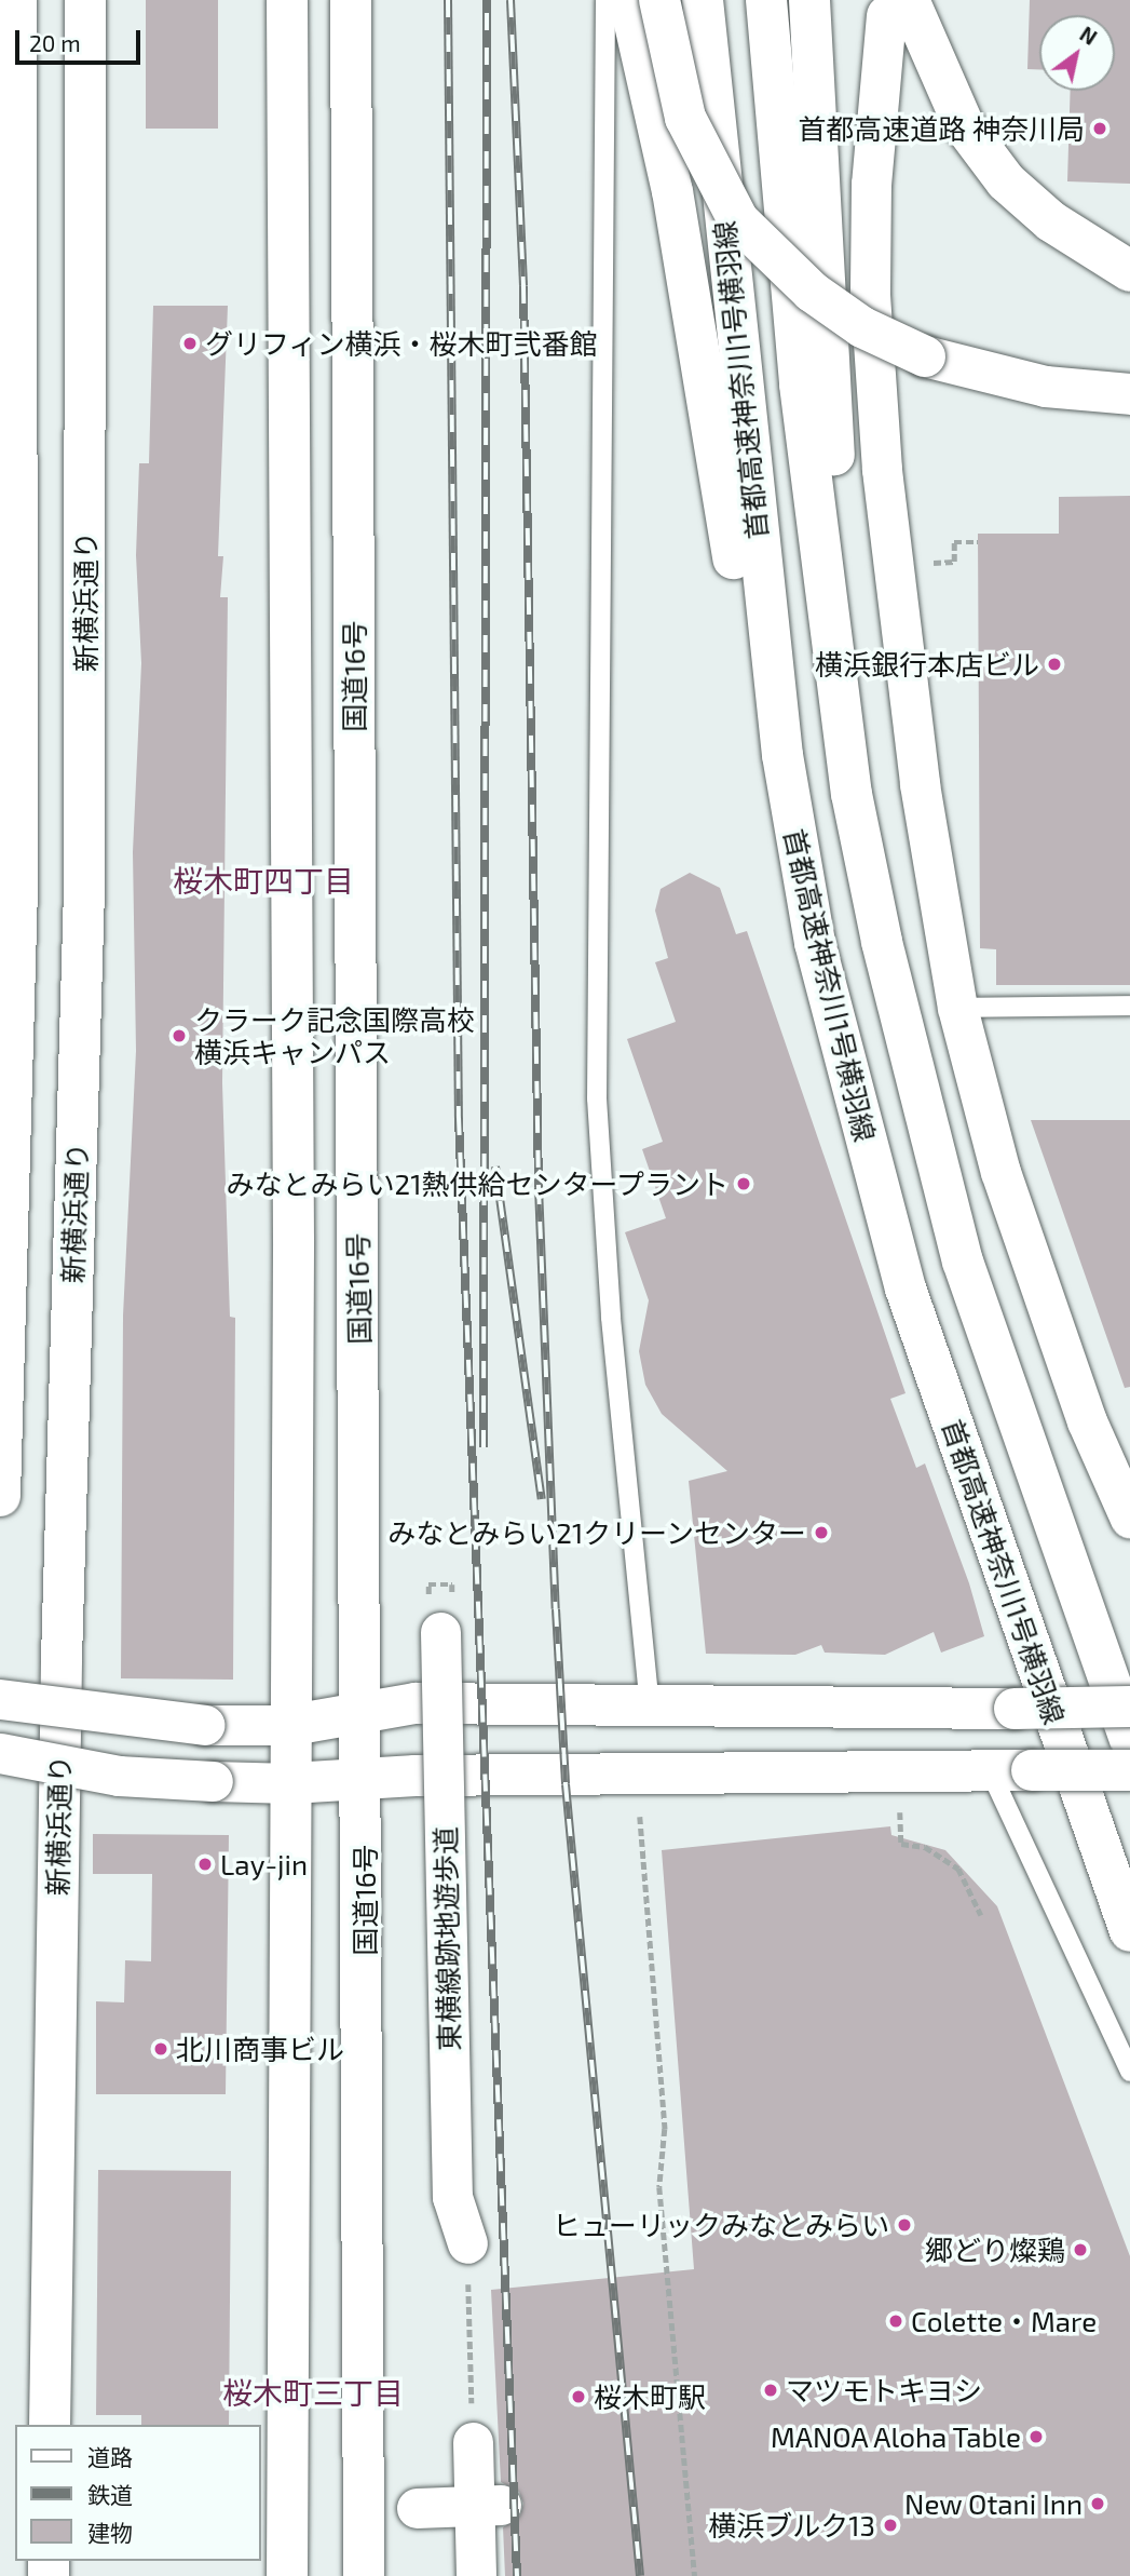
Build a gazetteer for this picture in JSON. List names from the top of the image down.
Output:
{
  "streets": {
    "main road": ["首都高速神奈川1号横羽線", "新横浜通り", "国道16号"],
    "street": ["東横線跡地遊歩道"]
  },
  "districts": ["桜木町四丁目", "桜木町三丁目"],
  "places": [
    "首都高速道路 神奈川局",
    "グリフィン横浜・桜木町弐番館",
    "横浜銀行本店ビル",
    "クラーク記念国際高校 横浜キャンパス",
    "みなとみらい21熱供給センタープラント",
    "みなとみらい21クリーンセンター",
    "Lay-jin",
    "北川商事ビル",
    "ヒューリックみなとみらい",
    "郷どり燦鶏",
    "Colette・Mare",
    "マツモトキヨシ",
    "桜木町駅",
    "MANOA Aloha Table",
    "New Otani Inn",
    "横浜ブルク13"
  ],
  "legend": ["道路", "鉄道", "建物"],
  "scale_bar": "20 m",
  "north": "top right"
}
